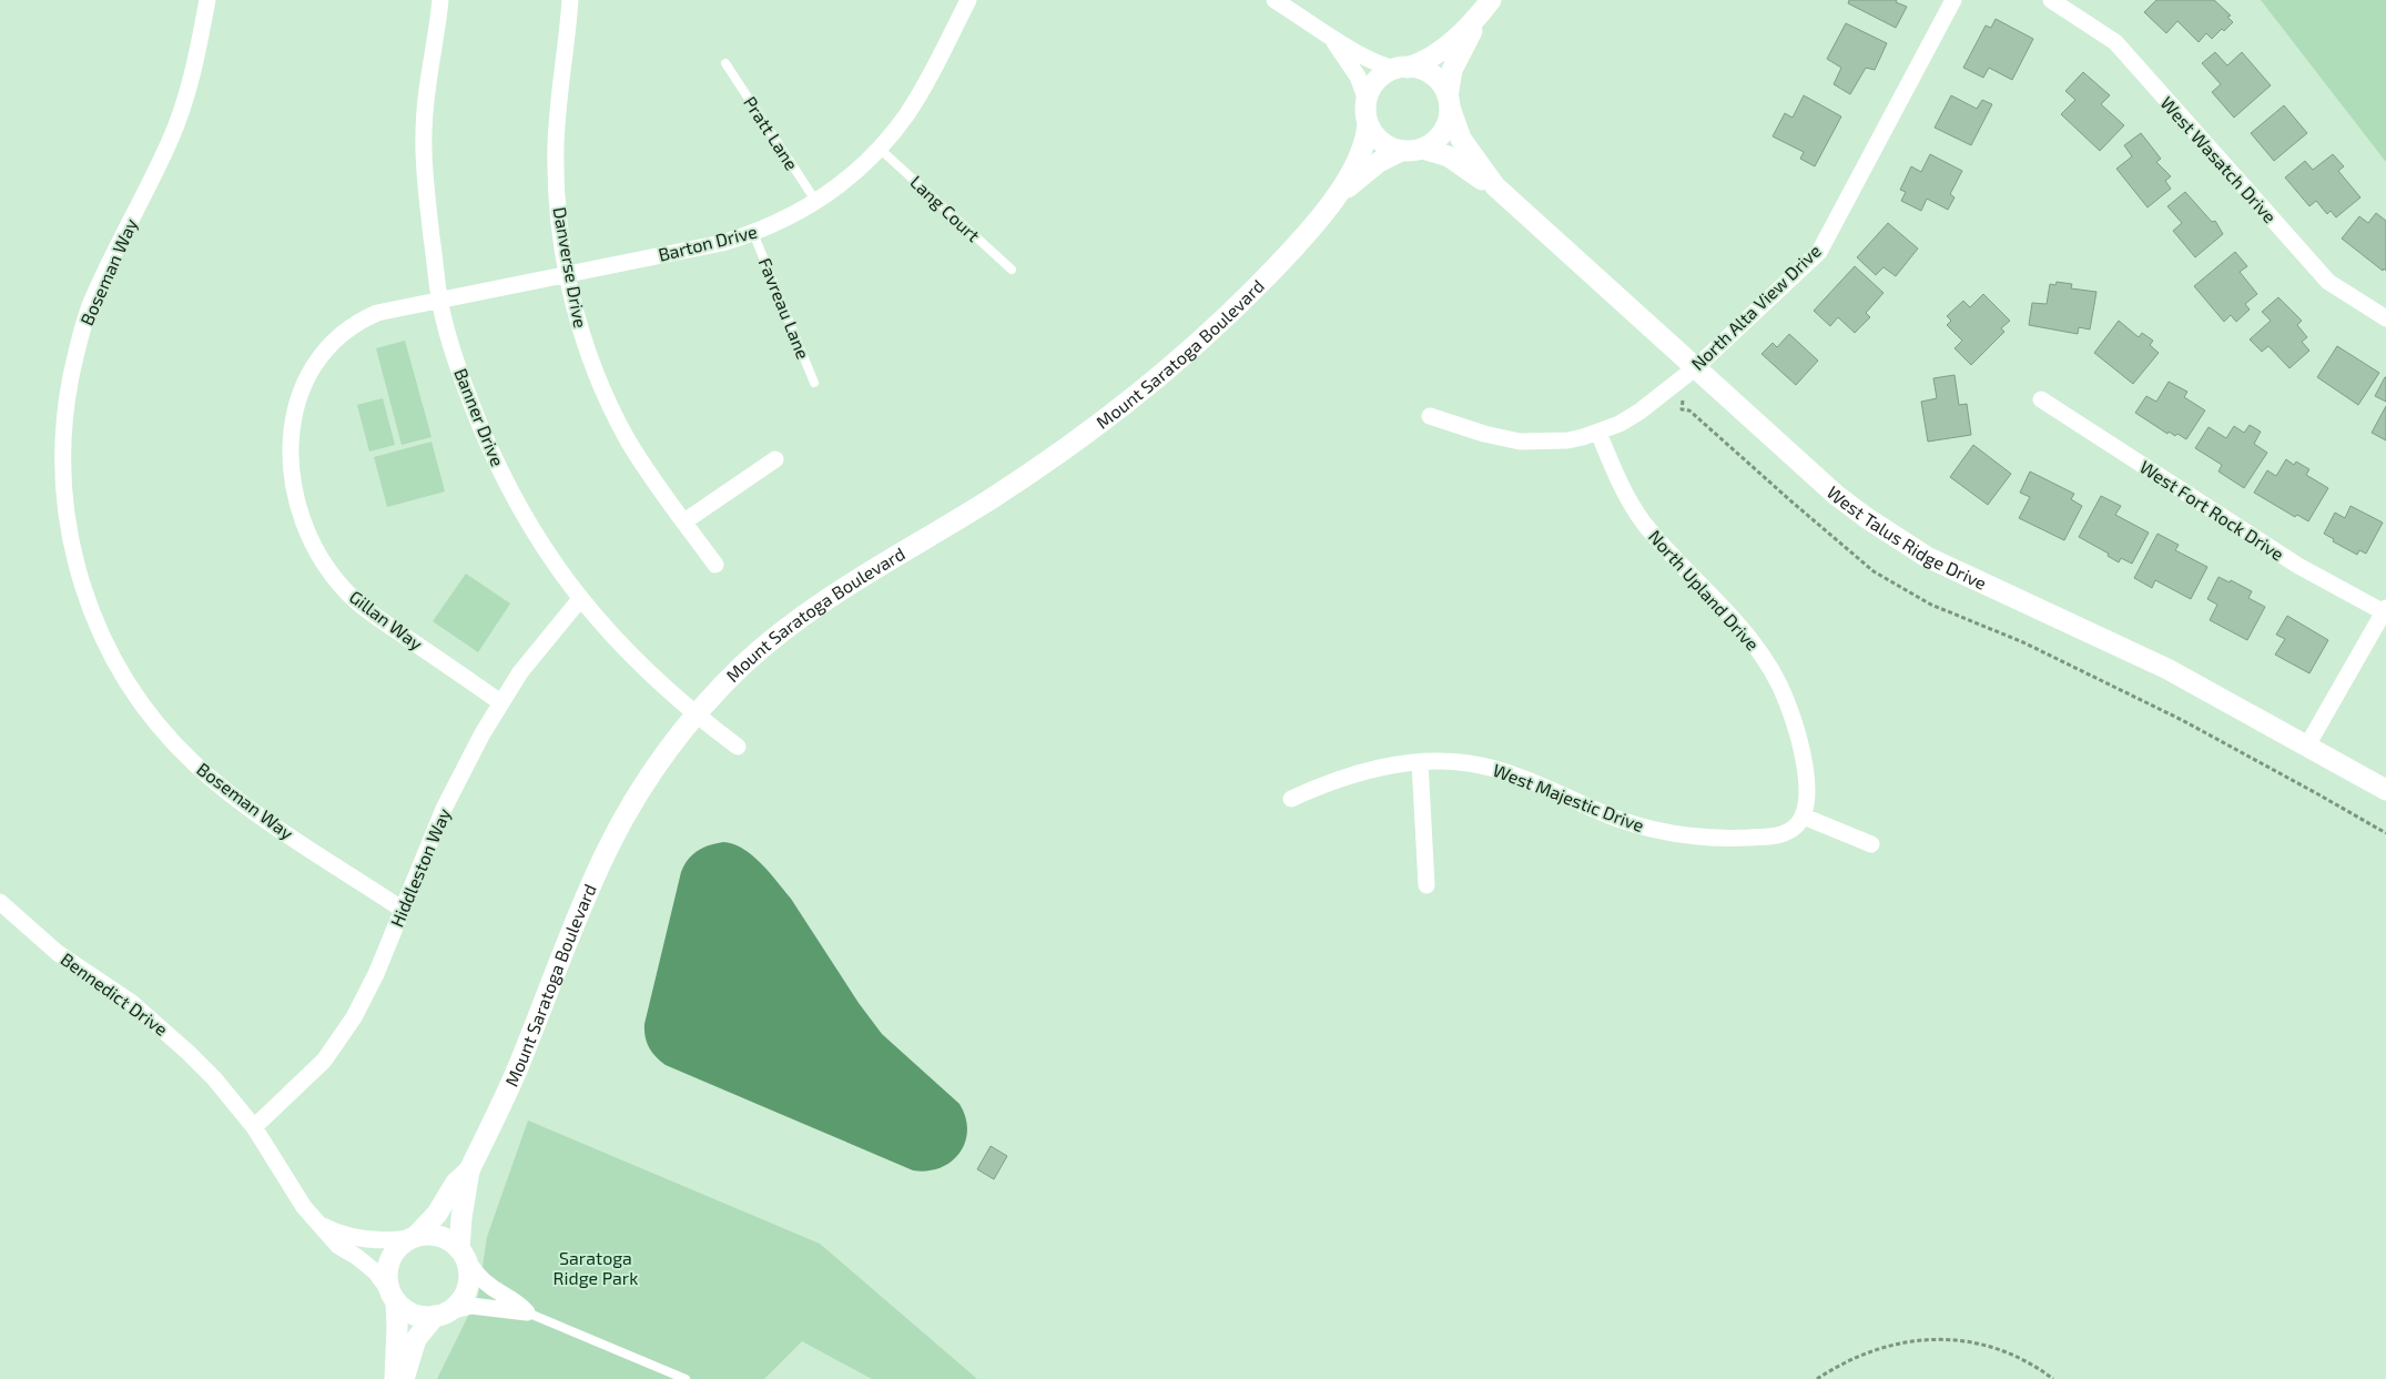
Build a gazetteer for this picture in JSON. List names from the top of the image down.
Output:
{
  "streets": {
    "street": [
      "West Wasatch Drive",
      "Barton Drive",
      "Danverse Drive",
      "Boseman Way",
      "North Alta View Drive",
      "Mount Saratoga Boulevard",
      "Banner Drive",
      "West Fort Rock Drive",
      "West Talus Ridge Drive",
      "North Upland Drive",
      "Gillan Way",
      "West Majestic Drive",
      "Hiddleston Way",
      "Bennedict Drive"
    ],
    "lane": ["Pratt Lane", "Lang Court", "Favreau Lane"]
  },
  "crossings": [
    ["Pratt Lane", "Barton Drive"],
    ["Lang Court", "Barton Drive"],
    ["Barton Drive", "Danverse Drive"],
    ["Barton Drive", "Favreau Lane"],
    ["Barton Drive", "Banner Drive"],
    ["Barton Drive", "Gillan Way"],
    ["Boseman Way", "Hiddleston Way"],
    ["North Alta View Drive", "West Talus Ridge Drive"],
    ["North Alta View Drive", "North Upland Drive"],
    ["Mount Saratoga Boulevard", "Banner Drive"],
    ["Mount Saratoga Boulevard", "West Talus Ridge Drive"],
    ["Mount Saratoga Boulevard", "Bennedict Drive"],
    ["Banner Drive", "Gillan Way"],
    ["Banner Drive", "Hiddleston Way"],
    ["North Upland Drive", "West Majestic Drive"],
    ["Gillan Way", "Hiddleston Way"],
    ["Hiddleston Way", "Bennedict Drive"]
  ],
  "parks": ["Saratoga Ridge Park"]
}
